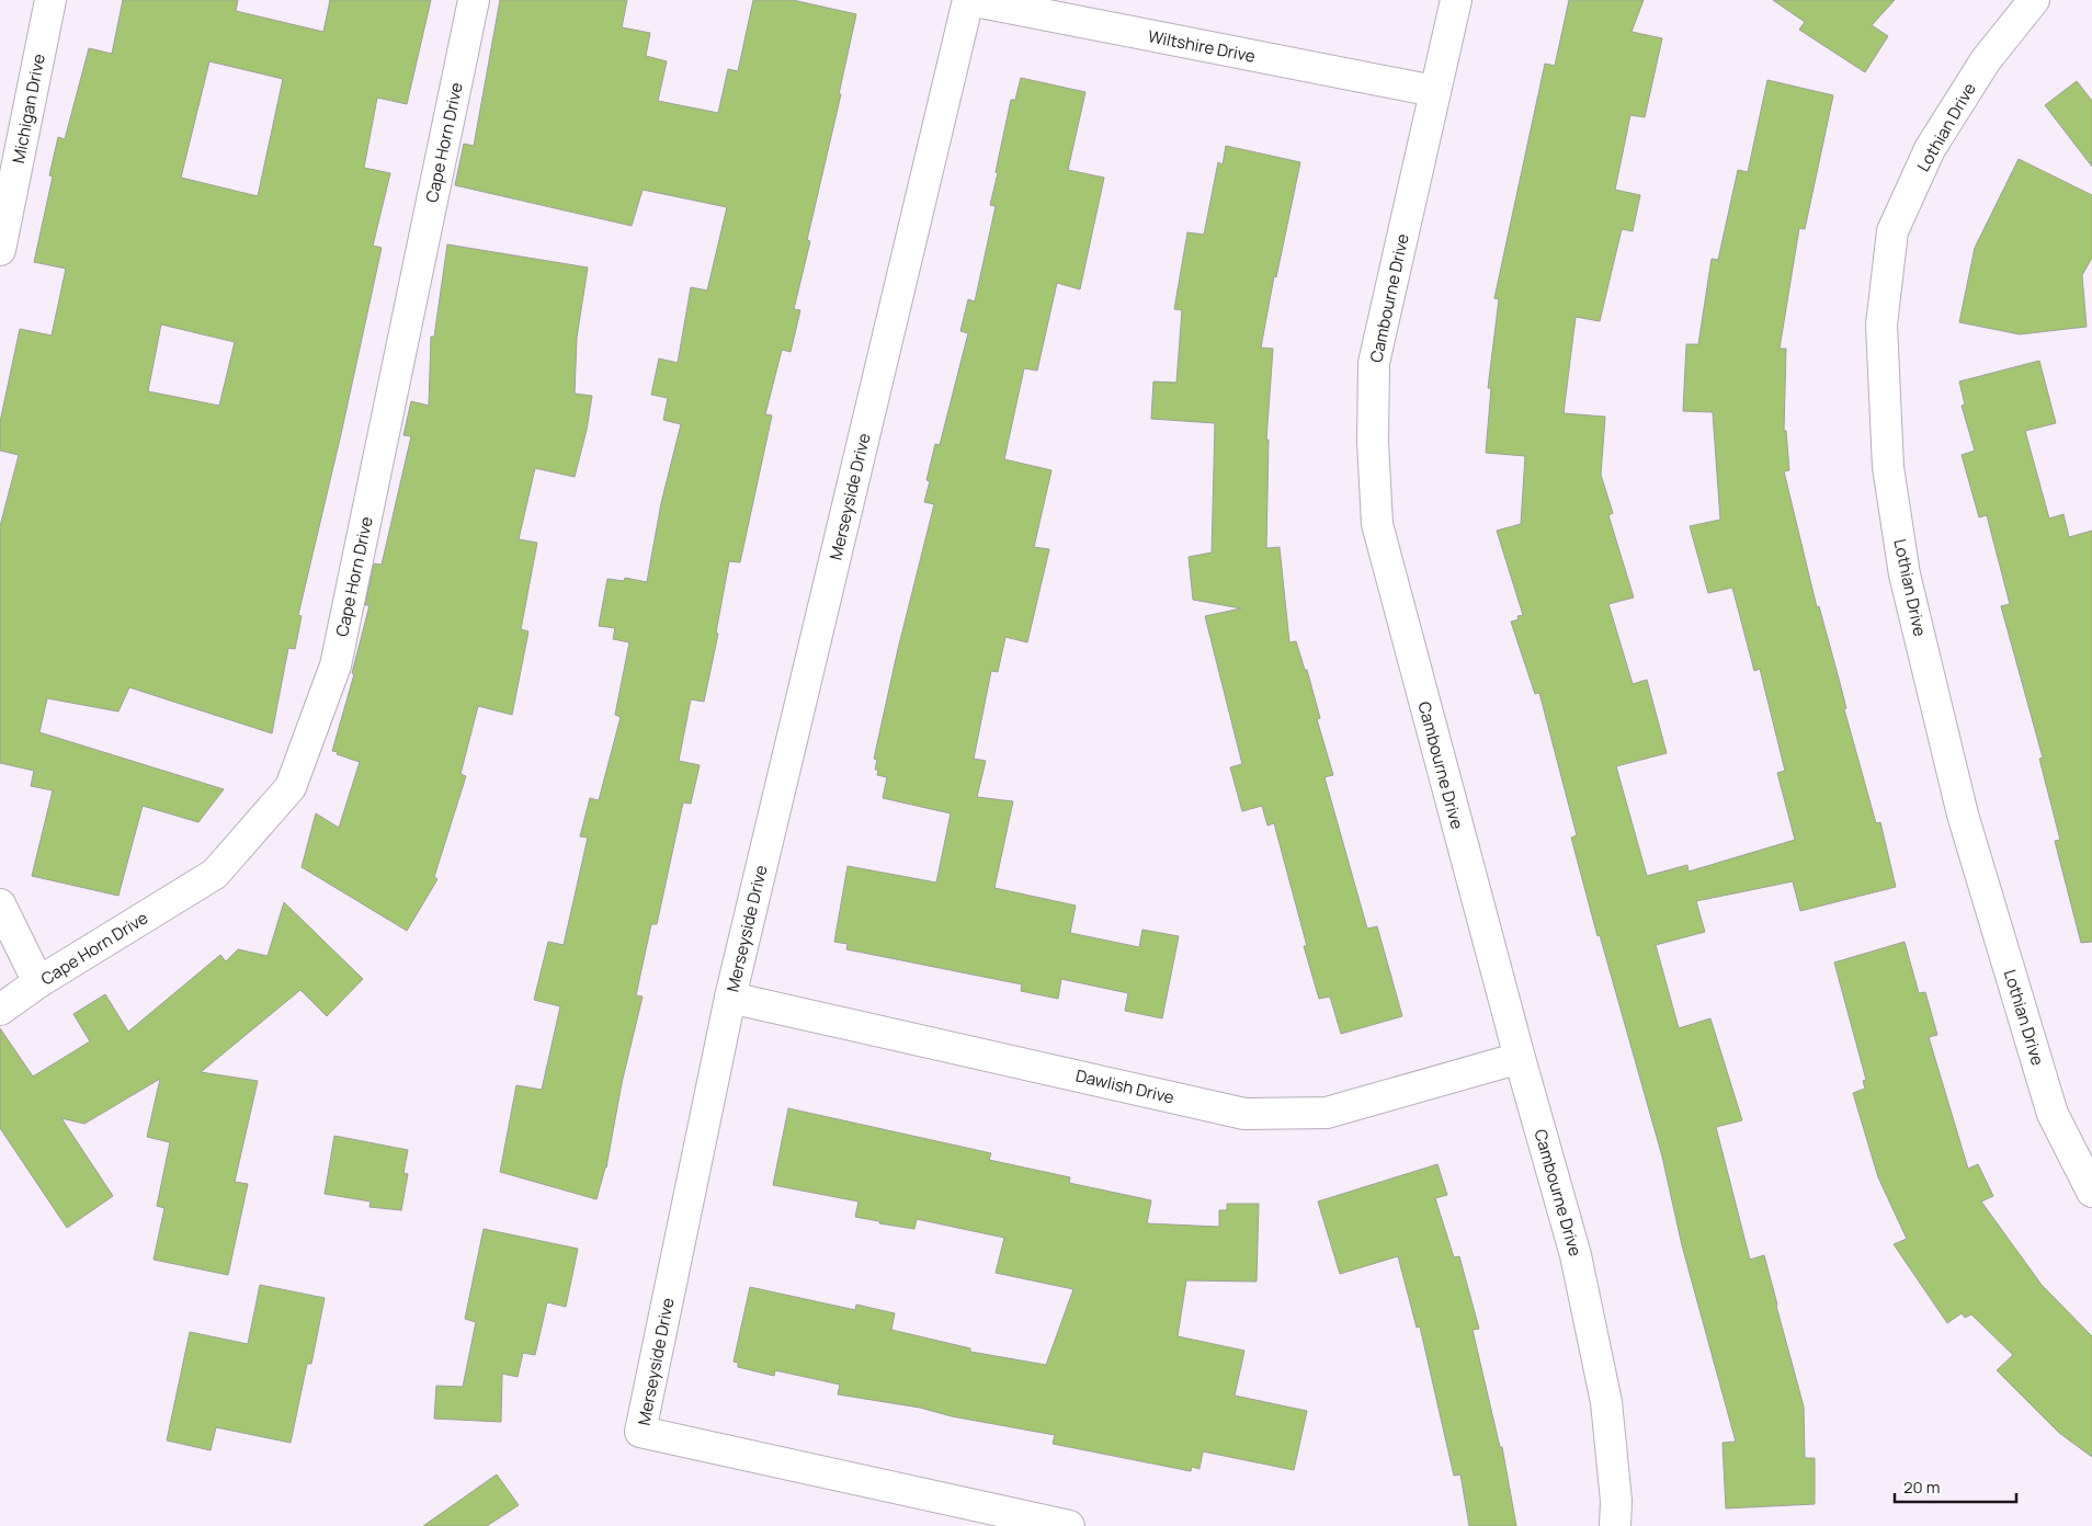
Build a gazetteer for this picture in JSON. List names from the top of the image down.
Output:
{
  "streets": {
    "street": [
      "Wiltshire Drive",
      "Michigan Drive",
      "Lothian Drive",
      "Cape Horn Drive",
      "Cambourne Drive",
      "Merseyside Drive",
      "Dawlish Drive"
    ]
  },
  "crossings": [
    ["Wiltshire Drive", "Cambourne Drive"],
    ["Wiltshire Drive", "Merseyside Drive"],
    ["Cambourne Drive", "Dawlish Drive"],
    ["Merseyside Drive", "Dawlish Drive"]
  ],
  "scale_bar": "20 m"
}
